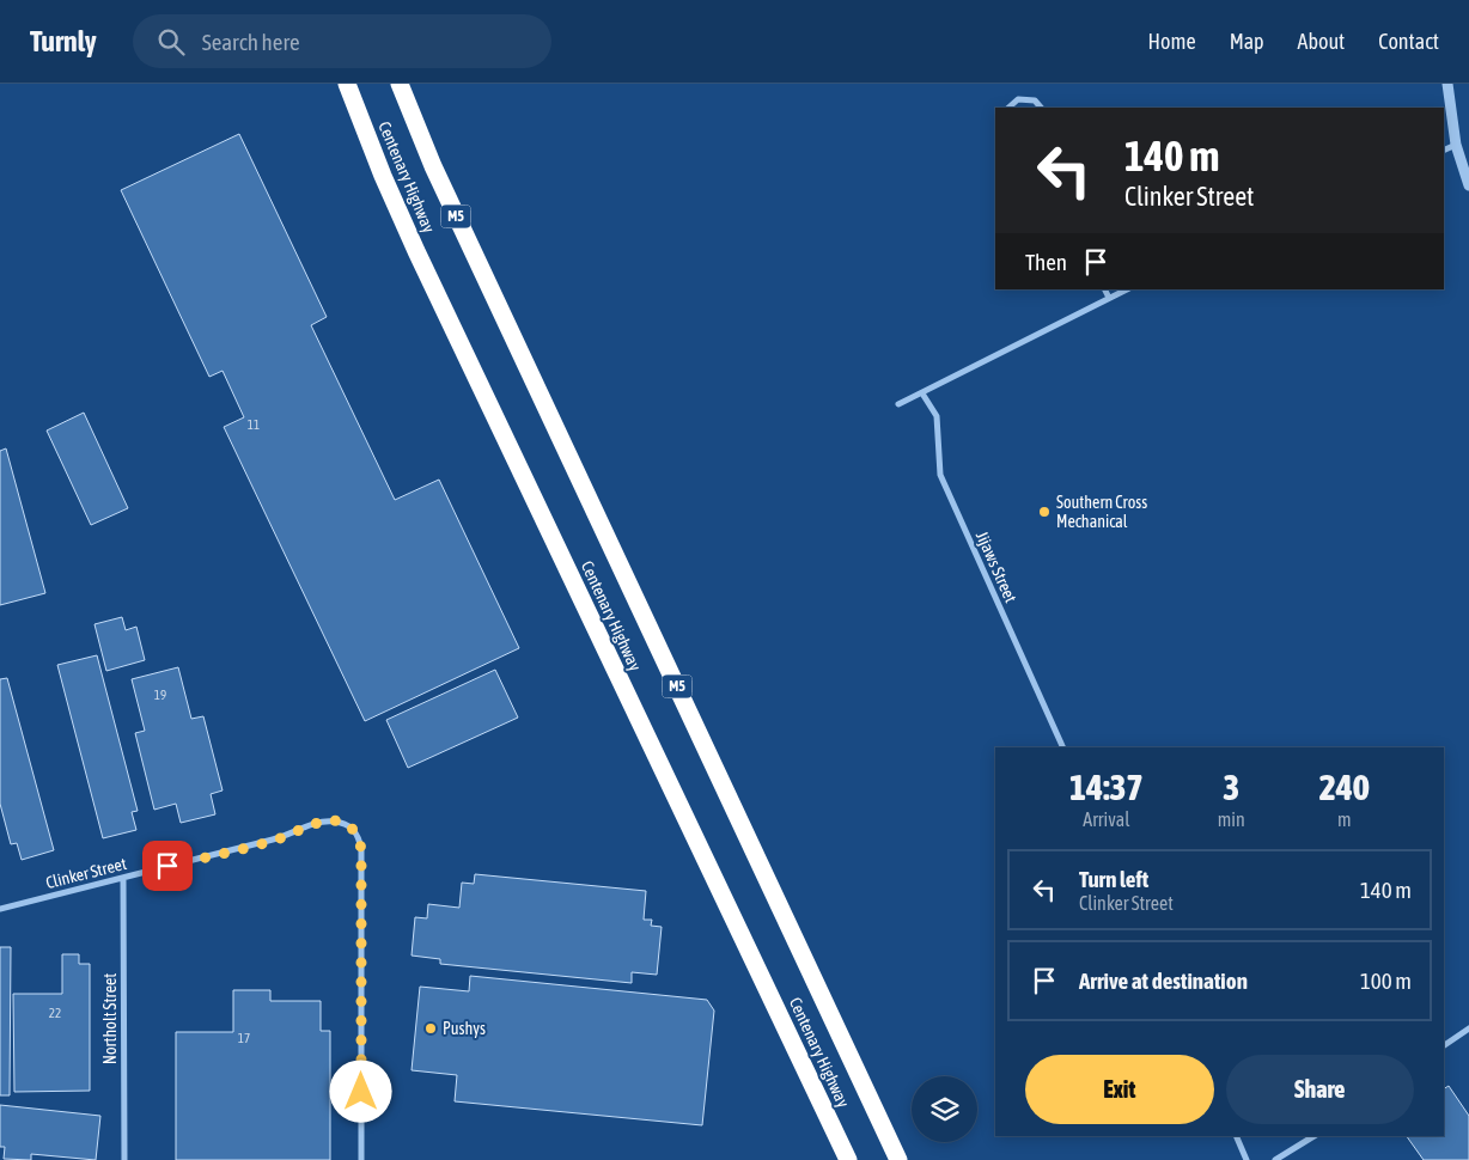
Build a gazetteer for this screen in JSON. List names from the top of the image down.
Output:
{
  "streets": {
    "highway": ["Centenary Highway", "M5"],
    "street": ["Jijaws Street", "Clinker Street", "Northolt Street"]
  },
  "crossings": [
    ["Clinker Street", "Northolt Street"]
  ],
  "places": ["Southern Cross Mechanical", "Pushys"],
  "house_numbers": [
    "11",
    "19",
    "22",
    "17"
  ],
  "page": {
    "header": "Turnly",
    "search": "Search here",
    "nav": [
      "Home",
      "Map",
      "About",
      "Contact"
    ],
    "turn": ["140 m", "Clinker Street"],
    "then": "Then",
    "eta": [
      "14:37",
      "Arrival",
      "3",
      "min",
      "240",
      "m"
    ],
    "list": [
      {
        "name": "Turn left",
        "note": "Clinker Street",
        "value": "140 m"
      },
      {
        "name": "Arrive at destination",
        "value": "100 m"
      }
    ],
    "buttons": ["Exit", "Share"]
  }
}
